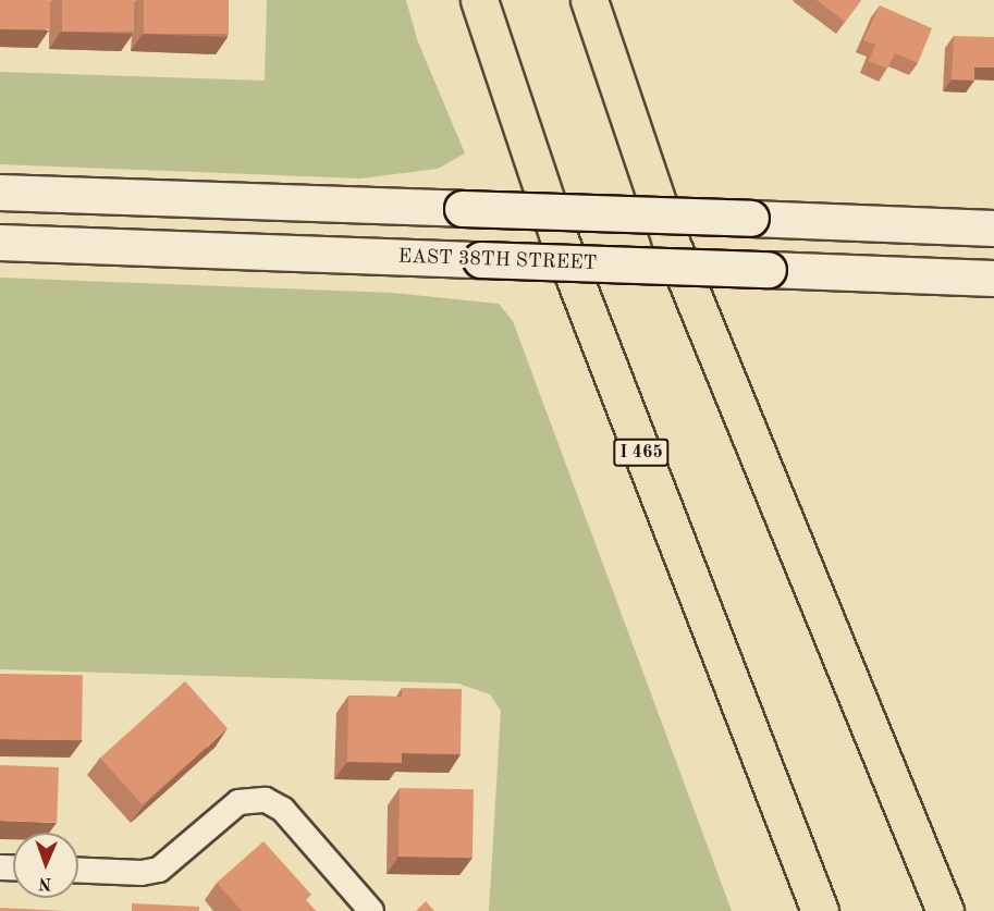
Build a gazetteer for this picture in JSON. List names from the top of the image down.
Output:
{
  "streets": {
    "highway": ["I 465"],
    "main road": ["EAST 38TH STREET"]
  },
  "north": "bottom"
}
